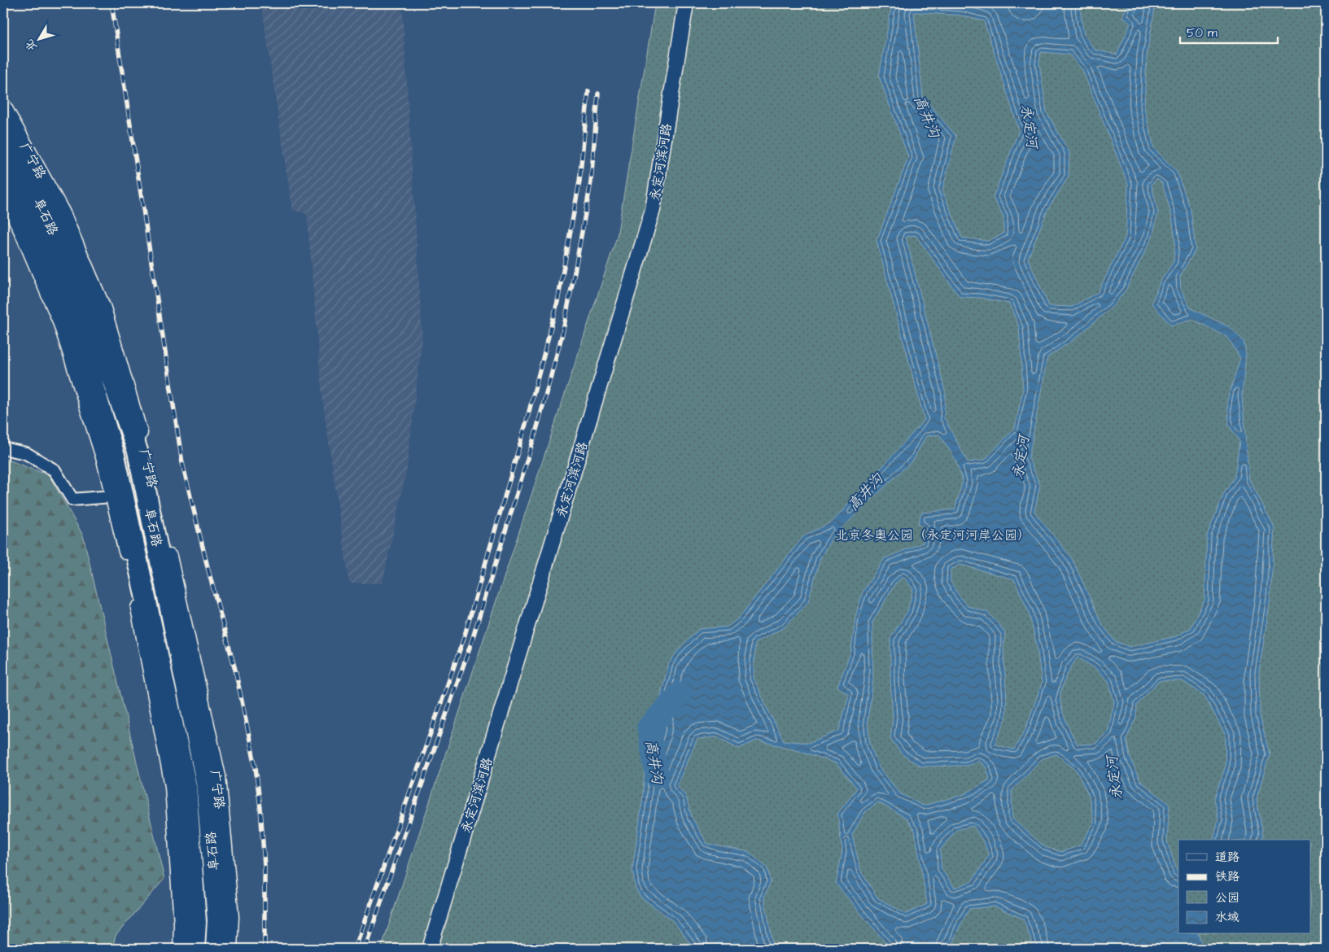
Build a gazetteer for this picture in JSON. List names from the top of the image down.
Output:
{
  "streets": {
    "highway": ["阜石路"],
    "street": ["广宁路", "永定河滨河路"]
  },
  "water": ["高井沟", "永定河"],
  "parks": ["北京冬奥公园（永定河河岸公园）"],
  "legend": [
    "道路",
    "铁路",
    "公园",
    "水域"
  ],
  "scale_bar": "50 m",
  "north": "bottom left"
}
